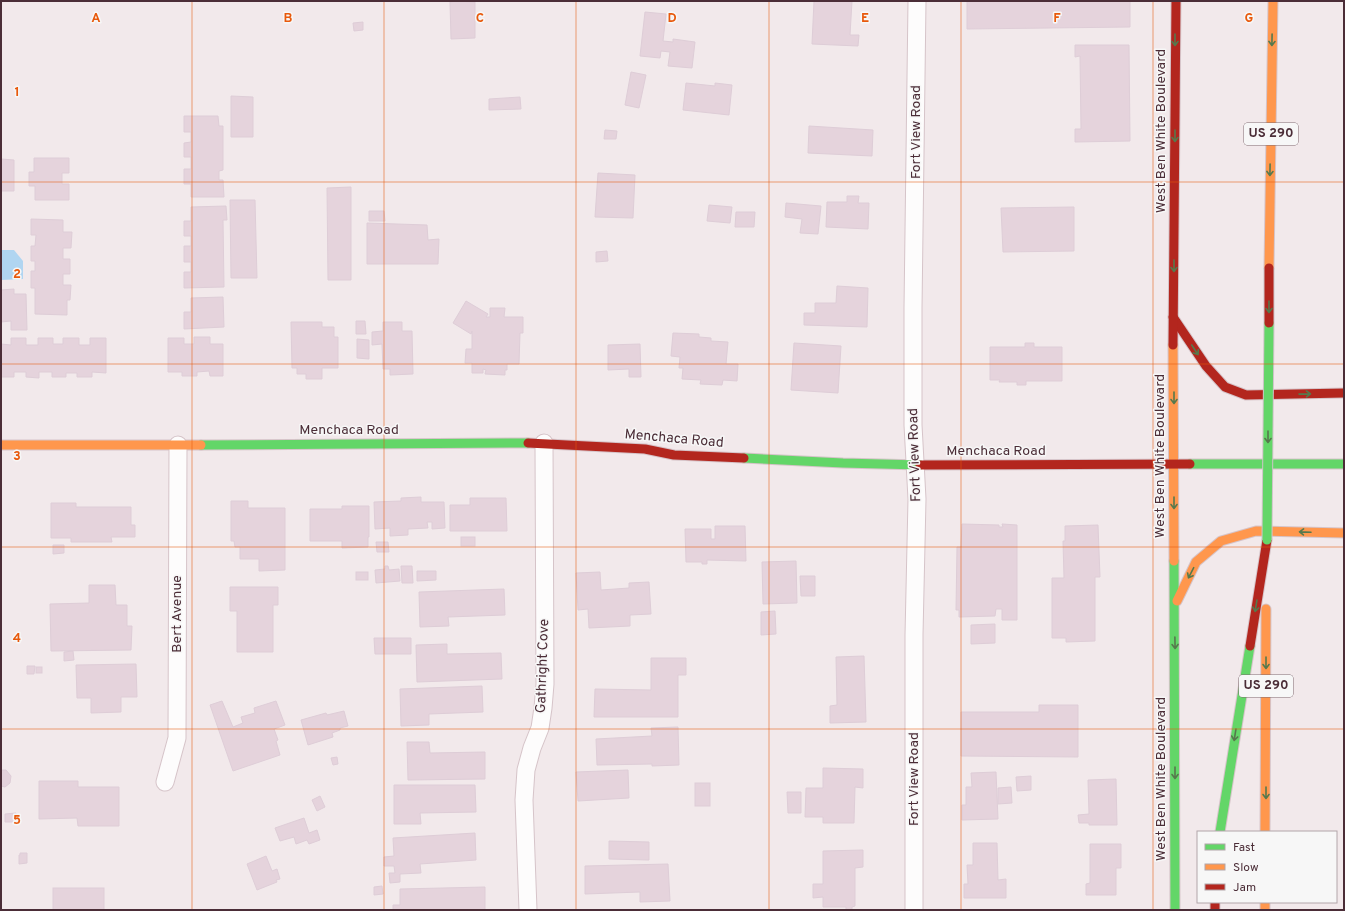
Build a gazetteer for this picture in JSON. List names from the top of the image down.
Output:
{
  "streets": {
    "main road": ["West Ben White Boulevard", "US 290", "Menchaca Road"],
    "street": ["Fort View Road", "Bert Avenue", "Gathright Cove"]
  },
  "crossings": [
    ["West Ben White Boulevard", "Menchaca Road"],
    ["Fort View Road", "Menchaca Road"],
    ["Menchaca Road", "Bert Avenue"],
    ["Menchaca Road", "Gathright Cove"]
  ],
  "one_way": ["West Ben White Boulevard"],
  "legend": ["Fast", "Slow", "Jam"],
  "grid": {
    "columns": [
      "A",
      "B",
      "C",
      "D",
      "E",
      "F",
      "G"
    ],
    "rows": [
      "1",
      "2",
      "3",
      "4",
      "5"
    ]
  }
}
